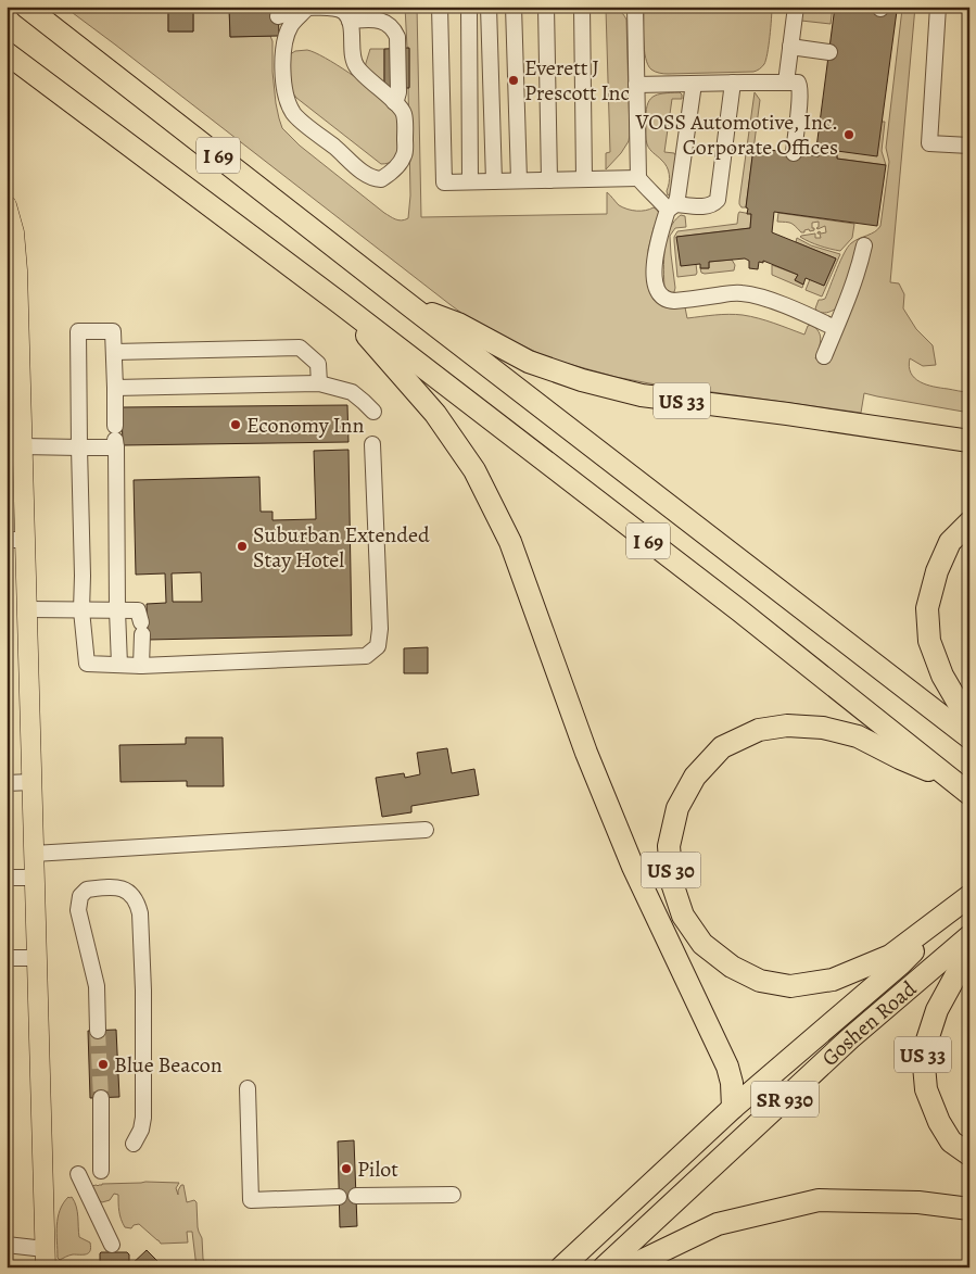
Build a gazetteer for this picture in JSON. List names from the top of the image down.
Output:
{
  "streets": {
    "highway": [
      "I 69",
      "US 33",
      "US 30",
      "Goshen Road",
      "SR 930"
    ]
  },
  "crossings": [
    ["I 69", "US 33"],
    ["I 69", "US 30"],
    ["US 30", "SR 930"]
  ],
  "places": [
    "Everett J Prescott Inc",
    "VOSS Automotive, Inc. Corporate Offices",
    "Economy Inn",
    "Suburban Extended Stay Hotel",
    "Blue Beacon",
    "Pilot"
  ]
}
